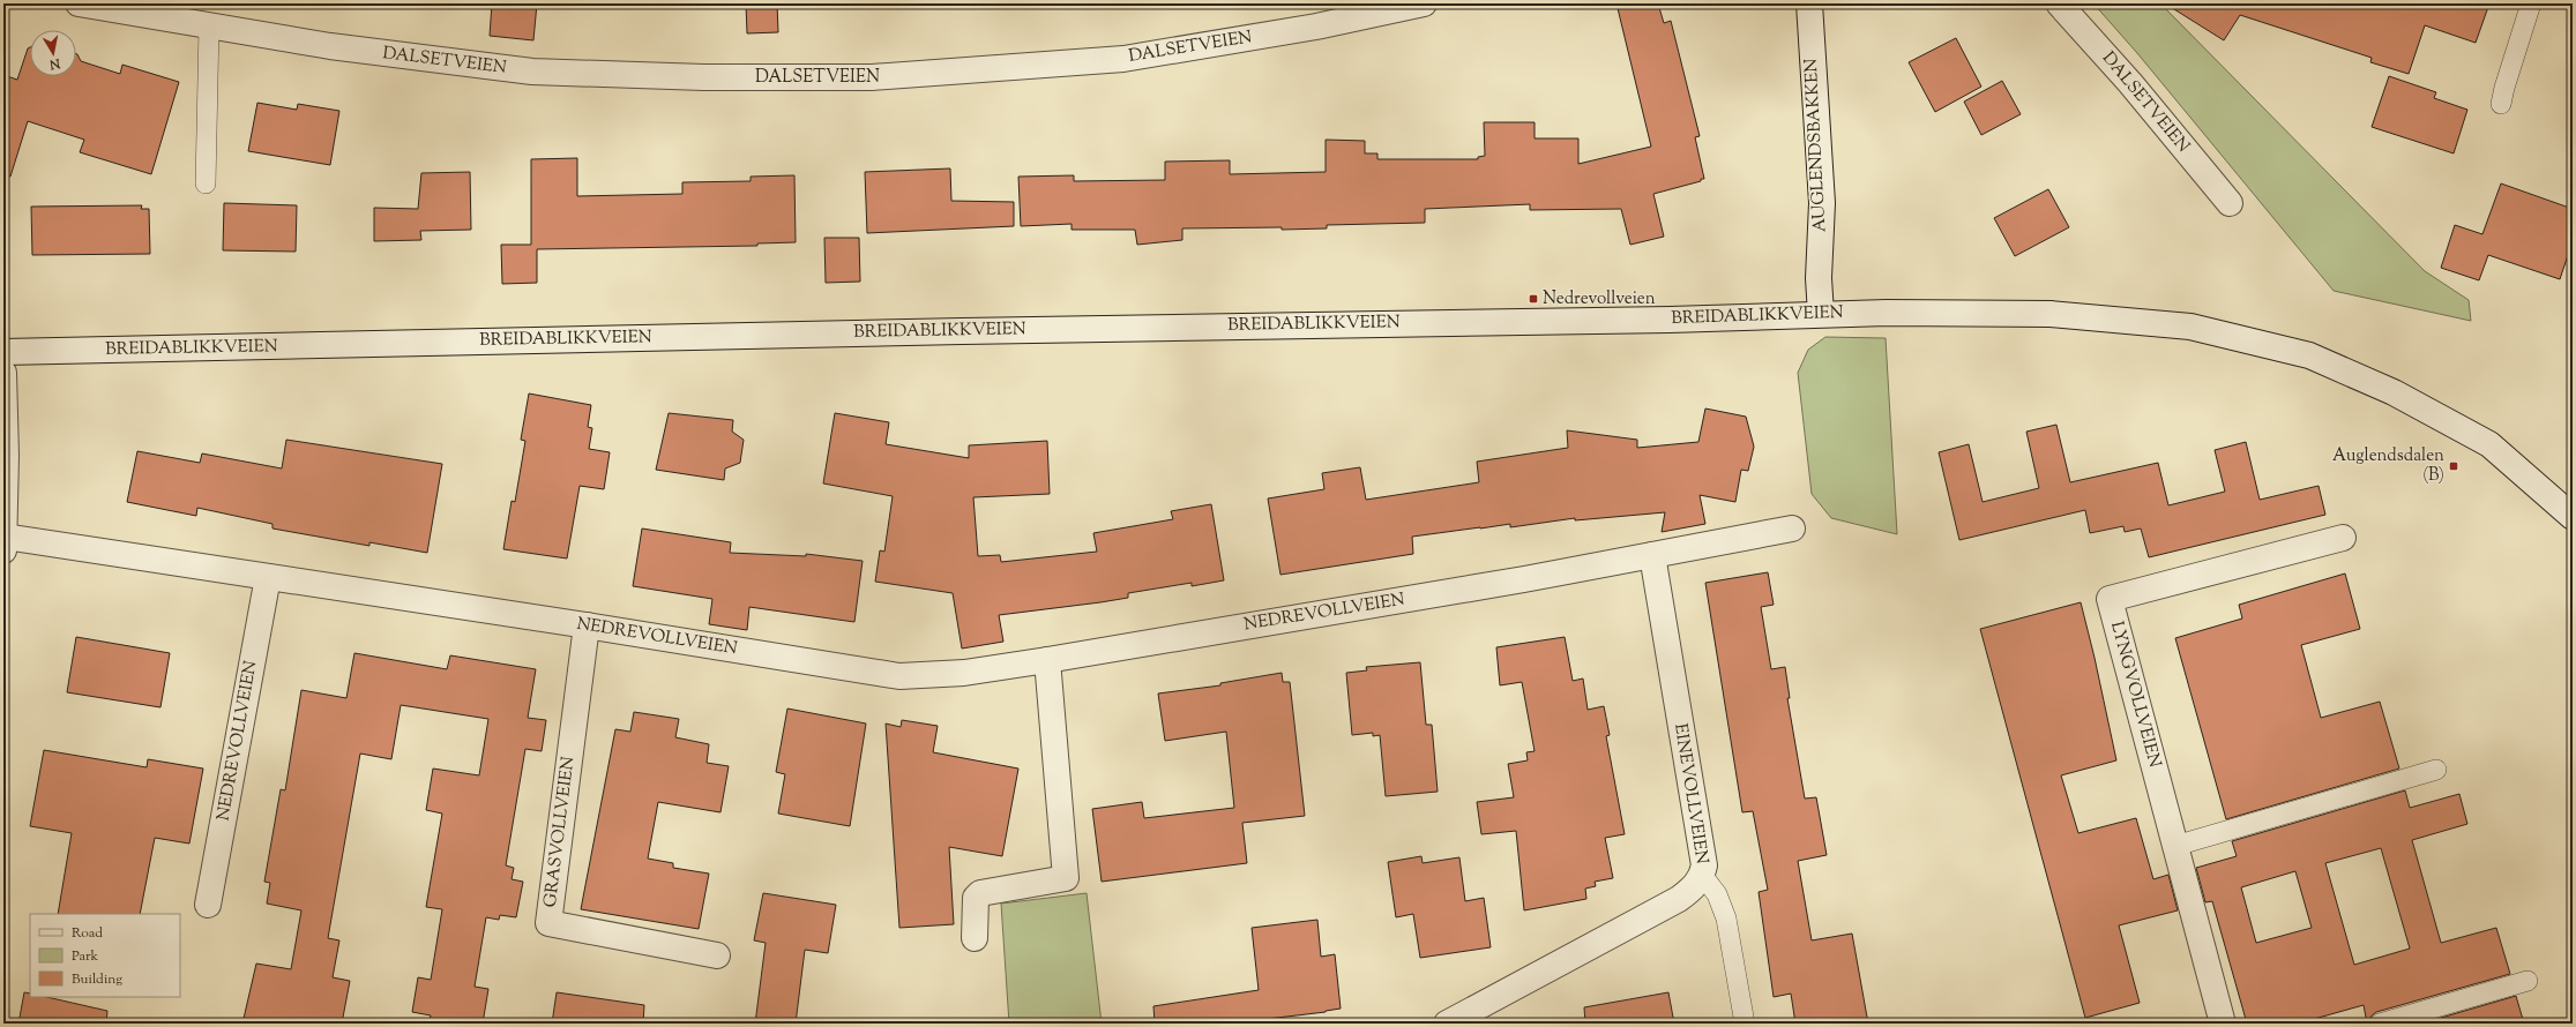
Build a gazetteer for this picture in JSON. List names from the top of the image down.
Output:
{
  "streets": {
    "street": [
      "DALSETVEIEN",
      "AUGLENDSBAKKEN",
      "BREIDABLIKKVEIEN",
      "NEDREVOLLVEIEN",
      "LYNGVOLLVEIEN",
      "EINEVOLLVEIEN",
      "GRASVOLLVEIEN"
    ]
  },
  "crossings": [
    ["AUGLENDSBAKKEN", "BREIDABLIKKVEIEN"],
    ["NEDREVOLLVEIEN", "EINEVOLLVEIEN"],
    ["NEDREVOLLVEIEN", "GRASVOLLVEIEN"]
  ],
  "places": {
    "transit": ["Nedrevollveien", "Auglendsdalen (B)"]
  },
  "legend": ["Road", "Park", "Building"],
  "north": "bottom"
}
